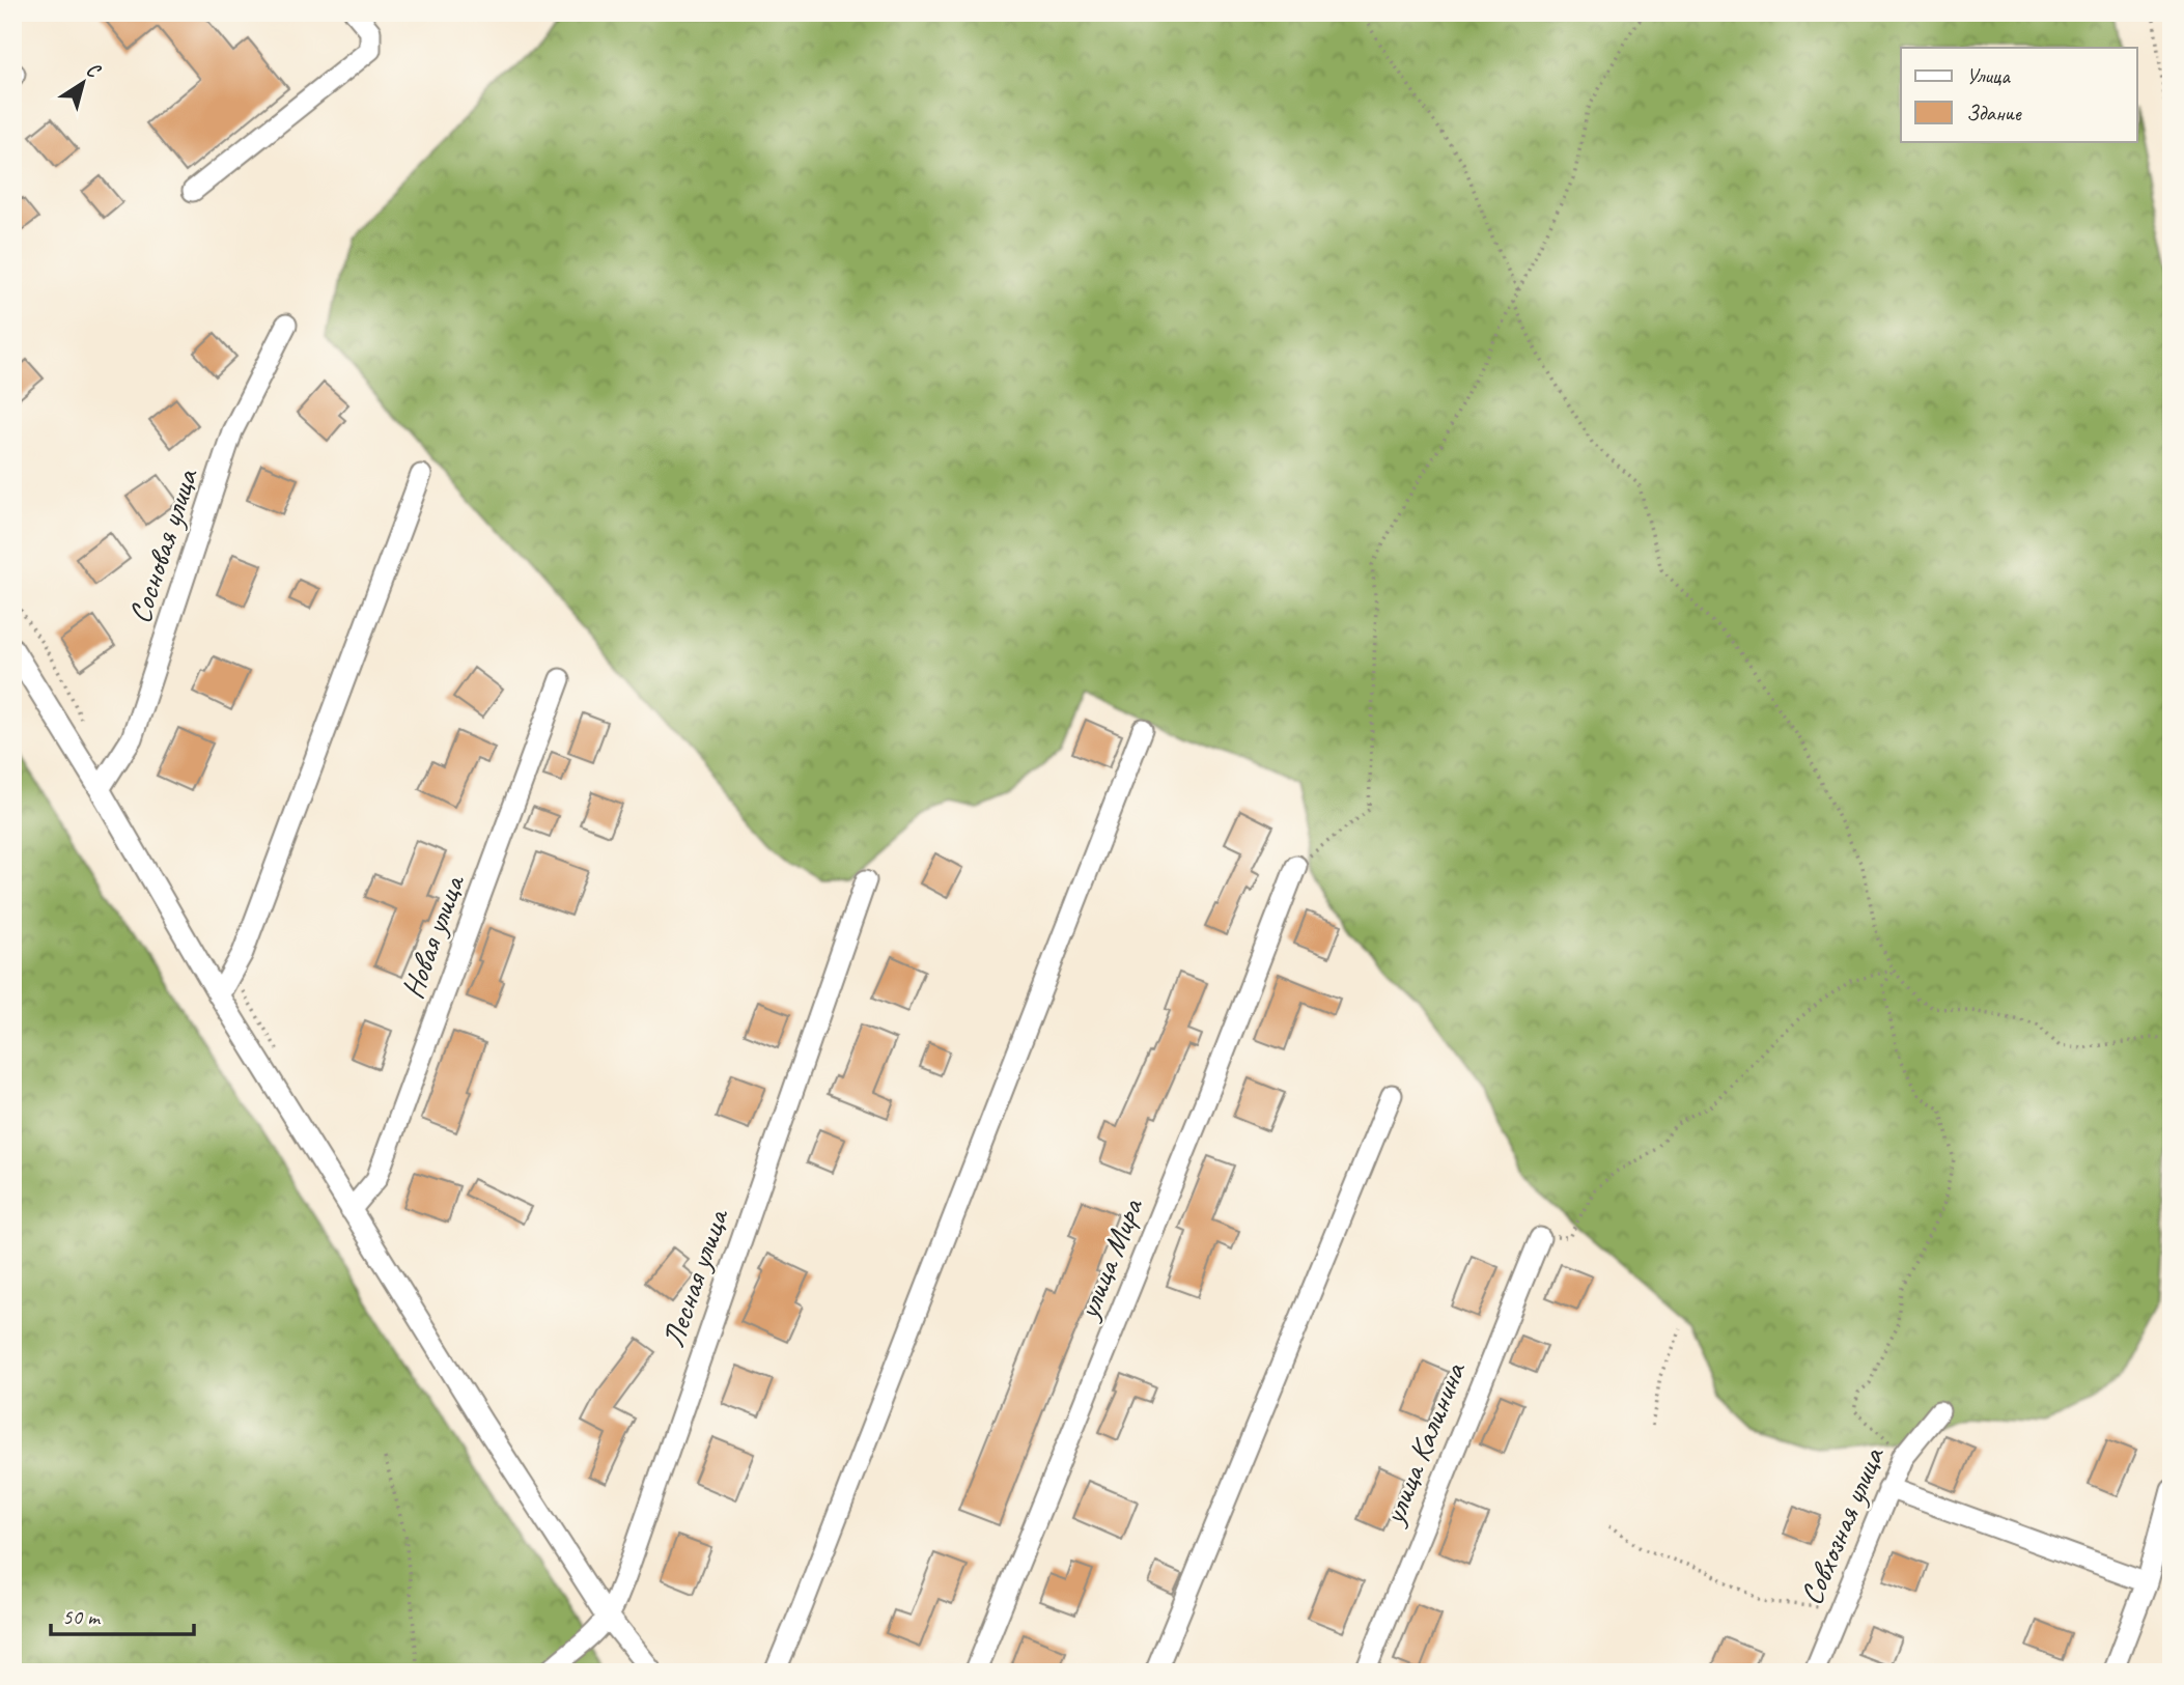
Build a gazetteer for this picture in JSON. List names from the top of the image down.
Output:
{
  "streets": {
    "street": [
      "Сосновая улица",
      "Новая улица",
      "улица Мира",
      "Лесная улица",
      "улица Калинина",
      "Совхозная улица"
    ]
  },
  "legend": ["Улица", "Здание"],
  "scale_bar": "50 m",
  "north": "top right"
}
